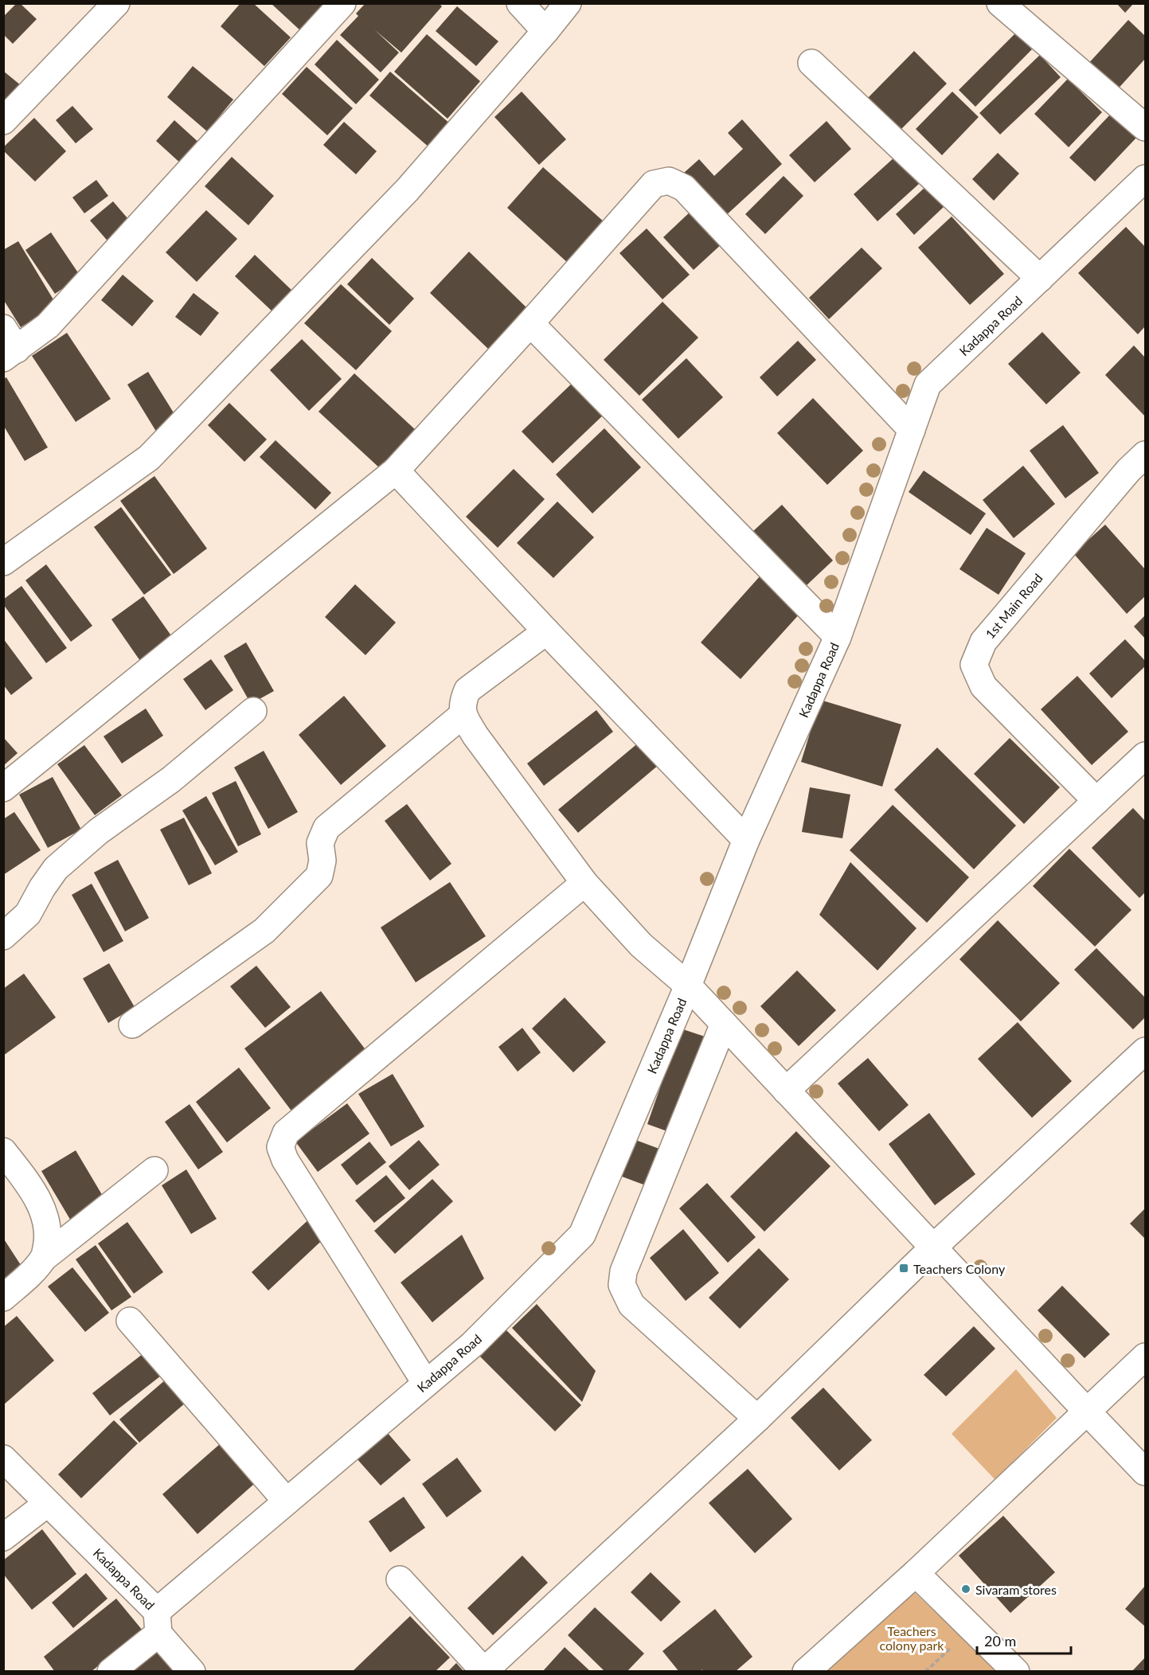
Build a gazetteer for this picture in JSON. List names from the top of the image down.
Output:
{
  "streets": {
    "street": ["Kadappa Road", "1st Main Road"]
  },
  "parks": ["Teachers colony park"],
  "places": {
    "transit": ["Teachers Colony"],
    "other": ["Sivaram stores"]
  },
  "scale_bar": "20 m"
}
